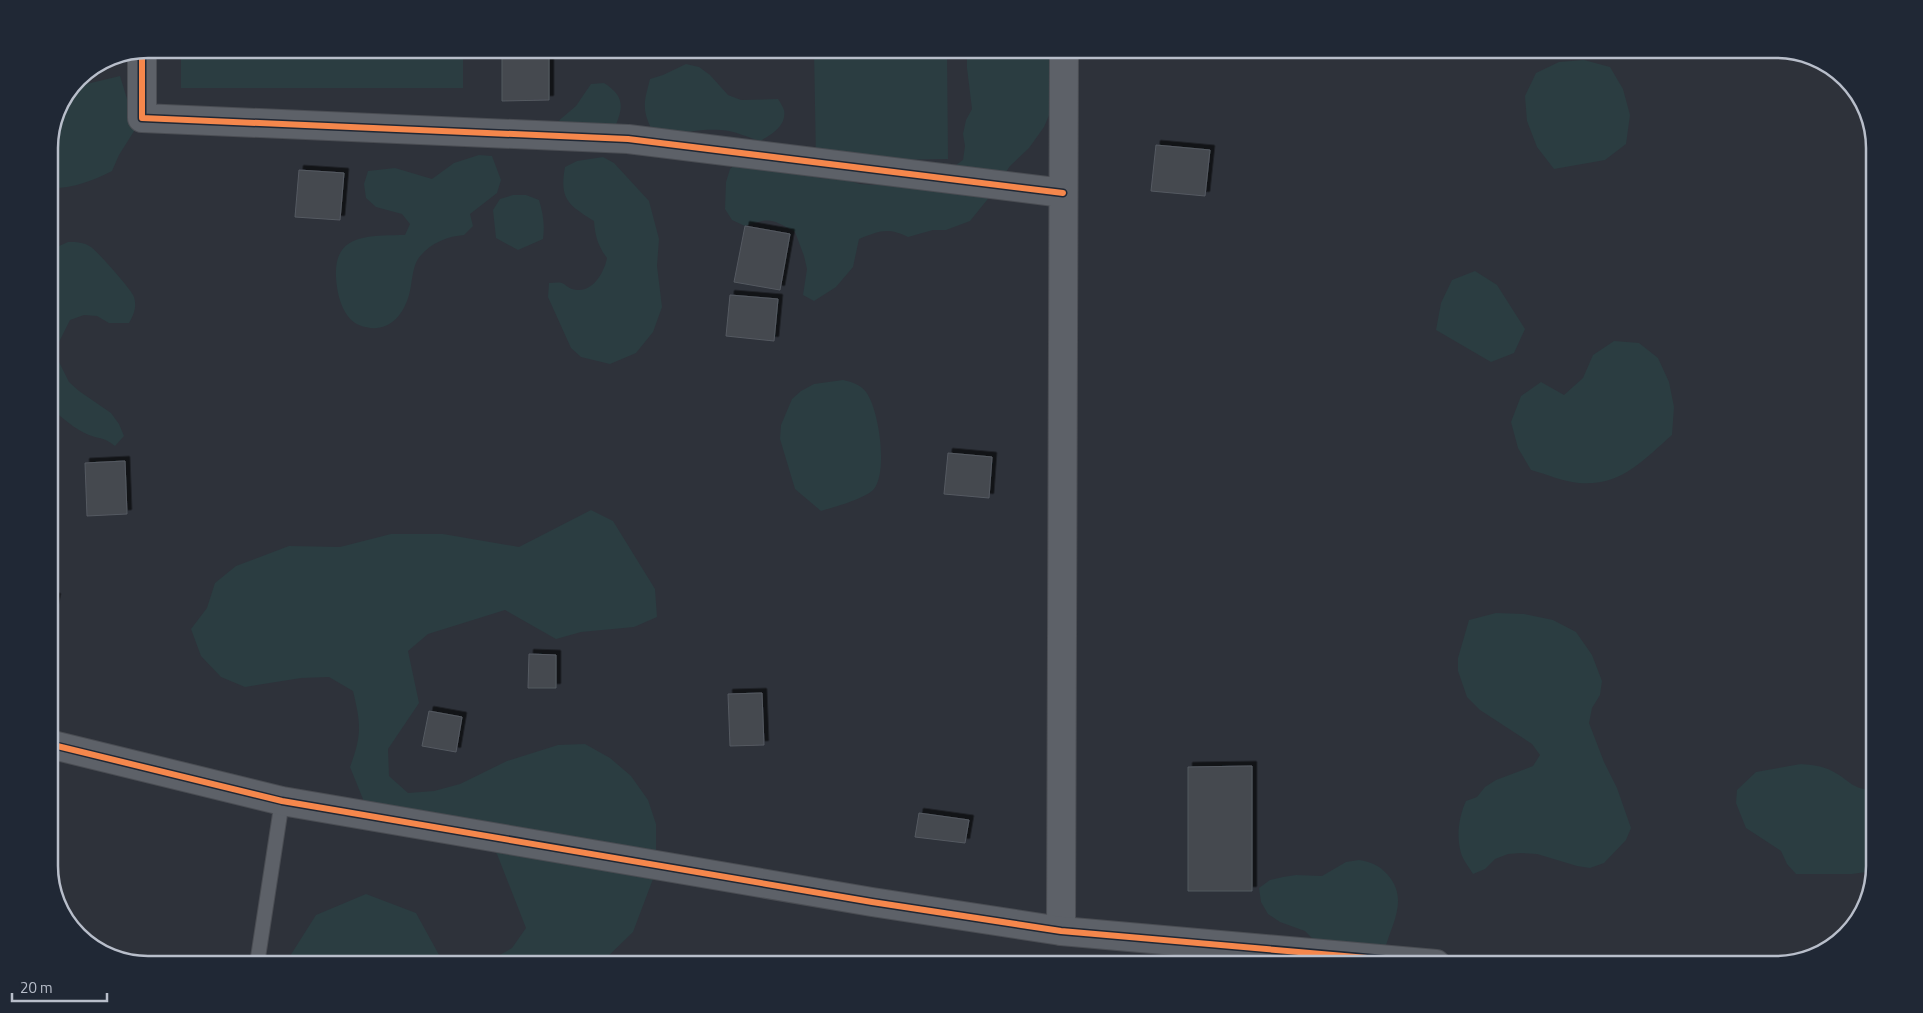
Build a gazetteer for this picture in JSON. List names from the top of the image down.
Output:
{
  "scale_bar": "20 m"
}
